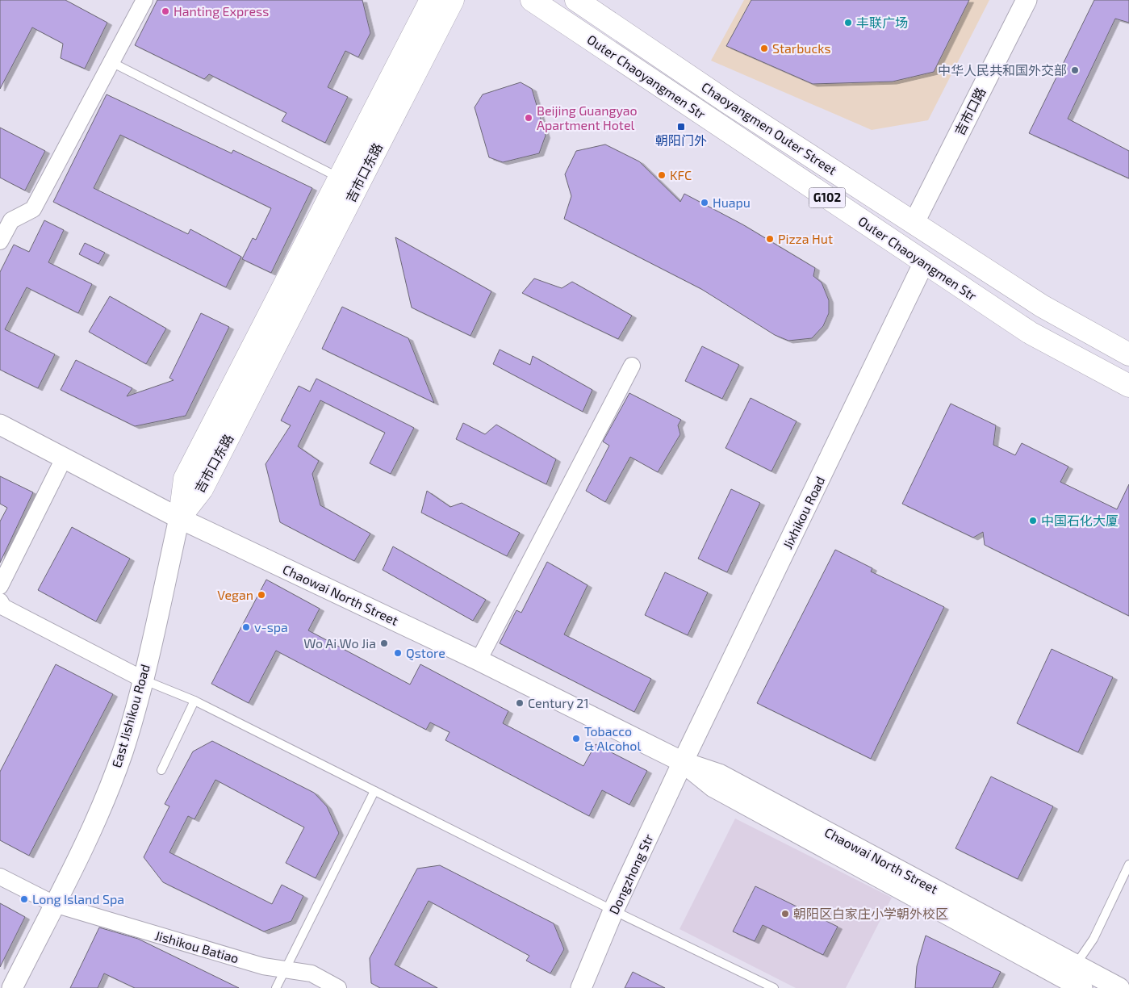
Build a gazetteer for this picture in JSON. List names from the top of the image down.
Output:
{
  "streets": {
    "main road": [
      "Outer Chaoyangmen Str",
      "Chaoyangmen Outer Street",
      "吉市口东路",
      "G102"
    ],
    "street": [
      "吉市口路",
      "Jixhikou Road",
      "Chaowai North Street",
      "East Jishikou Road",
      "Dongzhong Str",
      "Jishikou Batiao"
    ]
  },
  "crossings": [
    ["Outer Chaoyangmen Str", "Jixhikou Road"],
    ["吉市口路", "Chaoyangmen Outer Street"],
    ["吉市口东路", "Chaowai North Street"],
    ["吉市口东路", "East Jishikou Road"],
    ["Jixhikou Road", "Chaowai North Street"],
    ["Jixhikou Road", "Dongzhong Str"],
    ["Chaowai North Street", "East Jishikou Road"],
    ["Chaowai North Street", "Dongzhong Str"],
    ["East Jishikou Road", "Jishikou Batiao"]
  ],
  "places": {
    "other": [
      "Hanting Express",
      "丰联广场",
      "Starbucks",
      "中华人民共和国外交部",
      "Beijing Guangyao Apartment Hotel",
      "KFC",
      "Huapu",
      "Pizza Hut",
      "中国石化大厦",
      "Vegan",
      "v-spa",
      "Wo Ai Wo Jia",
      "Qstore",
      "Century 21",
      "Tobacco & Alcohol",
      "Long Island Spa",
      "朝阳区白家庄小学朝外校区"
    ],
    "transit": ["朝阳门外"]
  }
}
